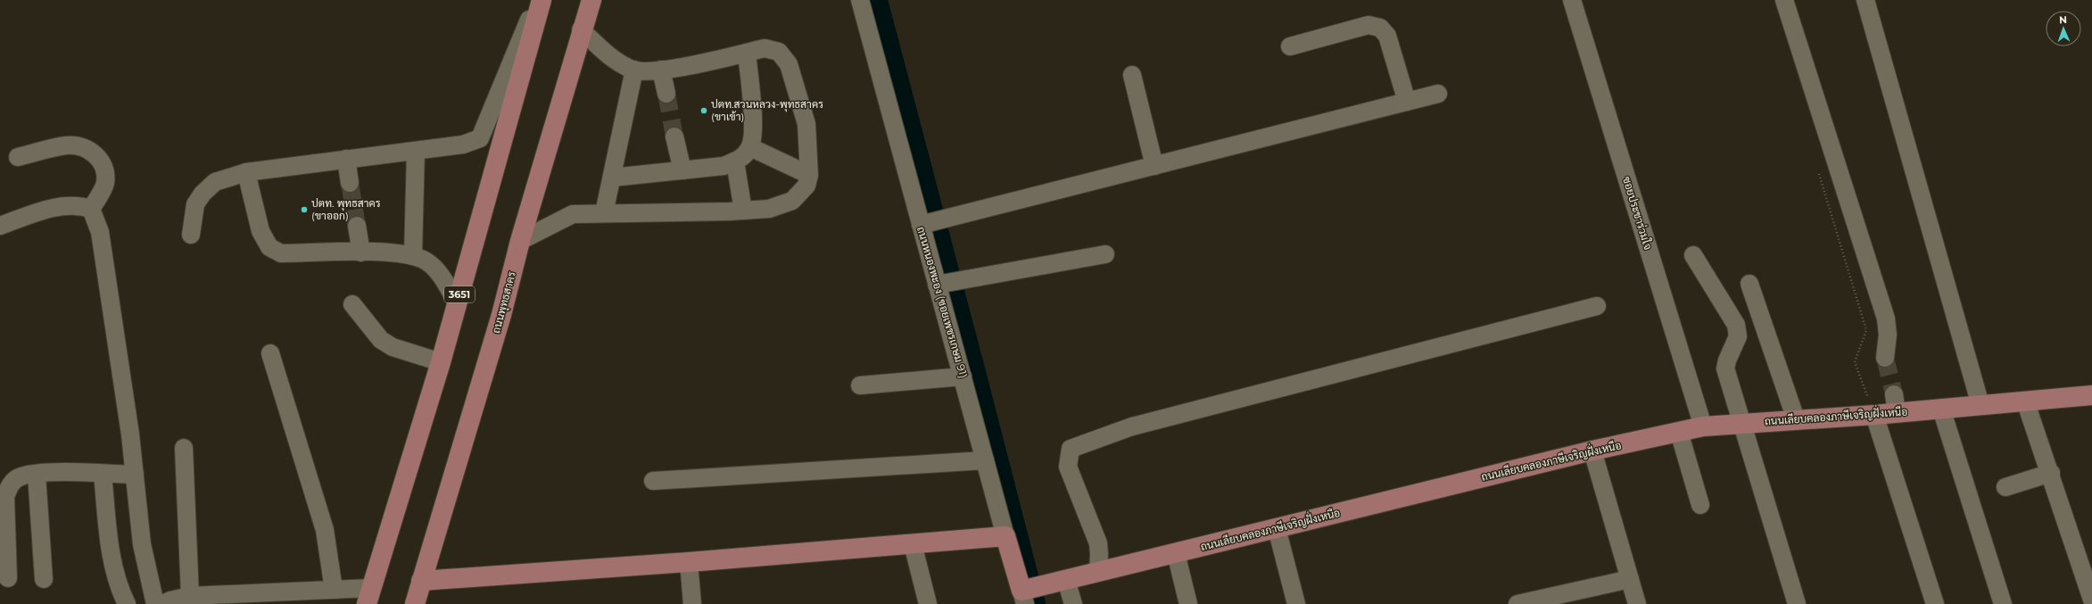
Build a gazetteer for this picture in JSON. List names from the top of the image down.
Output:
{
  "streets": {
    "main road": [
      "3651",
      "ถนนพุทธสาคร",
      "ถนนหนองพะอง (ซอยเพชรเกษม 91)",
      "ถนนเลียบคลองภาษีเจริญฝั่งเหนือ"
    ],
    "street": ["ซอยประชาร่วมใจ"]
  },
  "crossings": [
    ["ซอยประชาร่วมใจ", "ถนนเลียบคลองภาษีเจริญฝั่งเหนือ"],
    ["ถนนหนองพะอง (ซอยเพชรเกษม 91)", "ถนนเลียบคลองภาษีเจริญฝั่งเหนือ"]
  ],
  "places": ["ปตท.สวนหลวง-พุทธสาคร (ขาเข้า)", "ปตท. พุทธสาคร (ขาออก)"],
  "north": "top"
}
